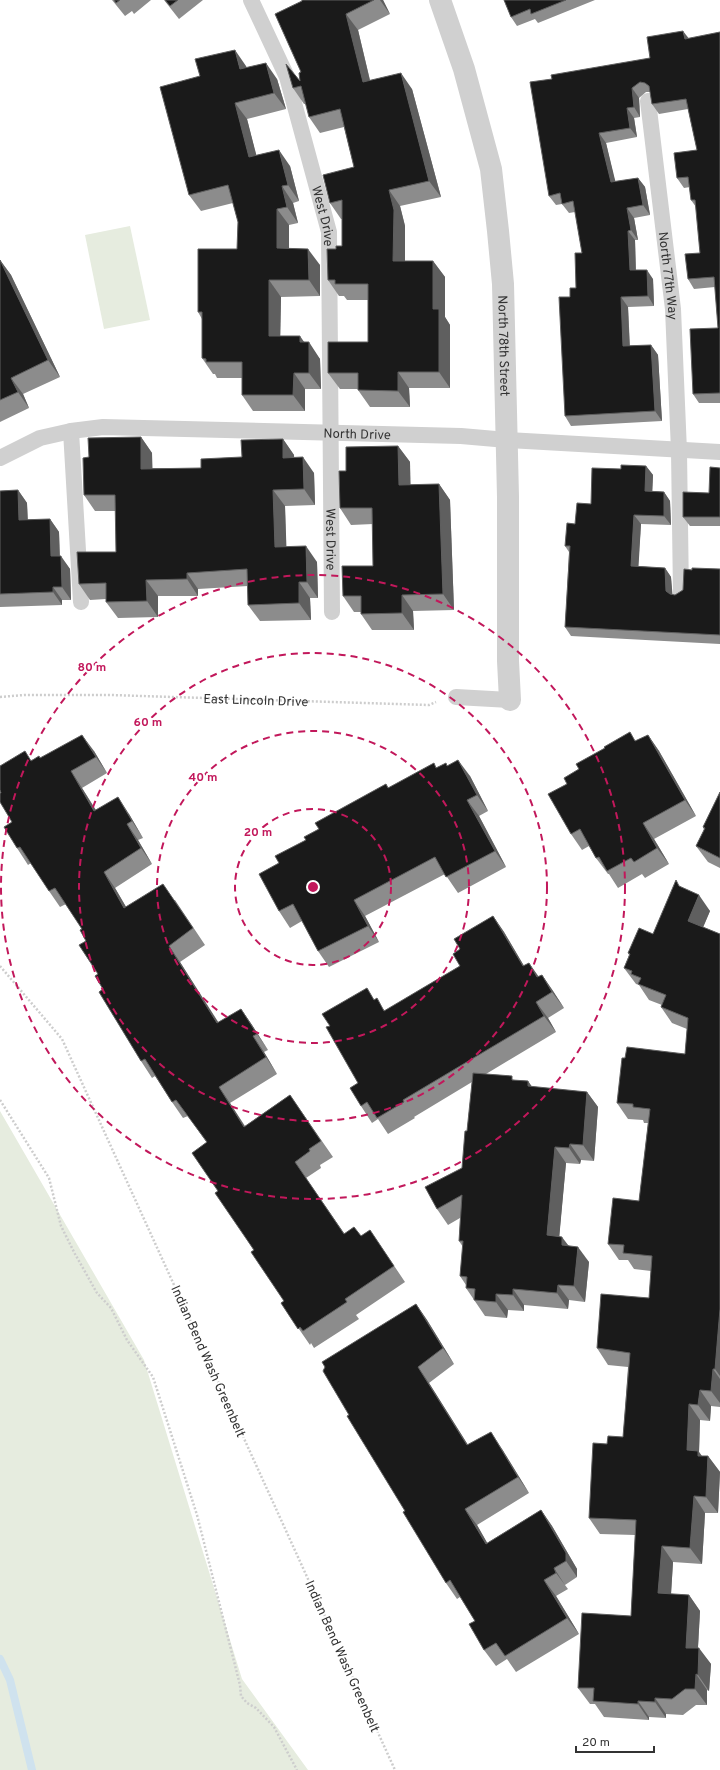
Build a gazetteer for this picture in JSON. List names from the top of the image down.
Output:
{
  "streets": {
    "street": ["North 78th Street"],
    "lane": ["West Drive", "North 77th Way", "North Drive"],
    "path": ["East Lincoln Drive", "Indian Bend Wash Greenbelt"]
  },
  "crossings": [
    ["West Drive", "North Drive"],
    ["North 77th Way", "North Drive"],
    ["North 78th Street", "North Drive"]
  ],
  "scale_bar": "20 m",
  "rings": [
    "80 m",
    "60 m",
    "40 m",
    "20 m"
  ]
}
